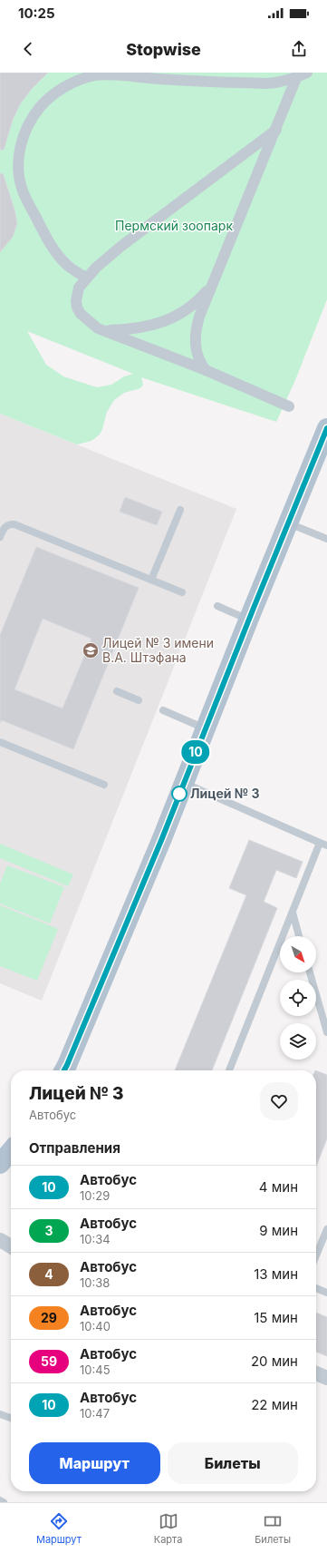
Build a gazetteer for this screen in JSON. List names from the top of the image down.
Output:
{
  "parks": ["Пермский зоопарк"],
  "places": {
    "school or university": ["Лицей № 3 имени В.А. Штэфана"],
    "other": ["Лицей № 3"]
  },
  "lines": ["bus line 10"],
  "north": "bottom right",
  "page": {
    "status": "10:25",
    "header": "Stopwise",
    "on_map": "10",
    "heading": [
      ["Лицей № 3", "Автобус"],
      "Отправления"
    ],
    "list": [
      {
        "mark": "10",
        "name": "Автобус",
        "note": "10:29",
        "value": "4 мин"
      },
      {
        "mark": "3",
        "name": "Автобус",
        "note": "10:34",
        "value": "9 мин"
      },
      {
        "mark": "4",
        "name": "Автобус",
        "note": "10:38",
        "value": "13 мин"
      },
      {
        "mark": "29",
        "name": "Автобус",
        "note": "10:40",
        "value": "15 мин"
      },
      {
        "mark": "59",
        "name": "Автобус",
        "note": "10:45",
        "value": "20 мин"
      },
      {
        "mark": "10",
        "name": "Автобус",
        "note": "10:47",
        "value": "22 мин"
      }
    ],
    "buttons": ["Маршрут", "Билеты"],
    "tabs": ["Маршрут", "Карта", "Билеты"]
  }
}
